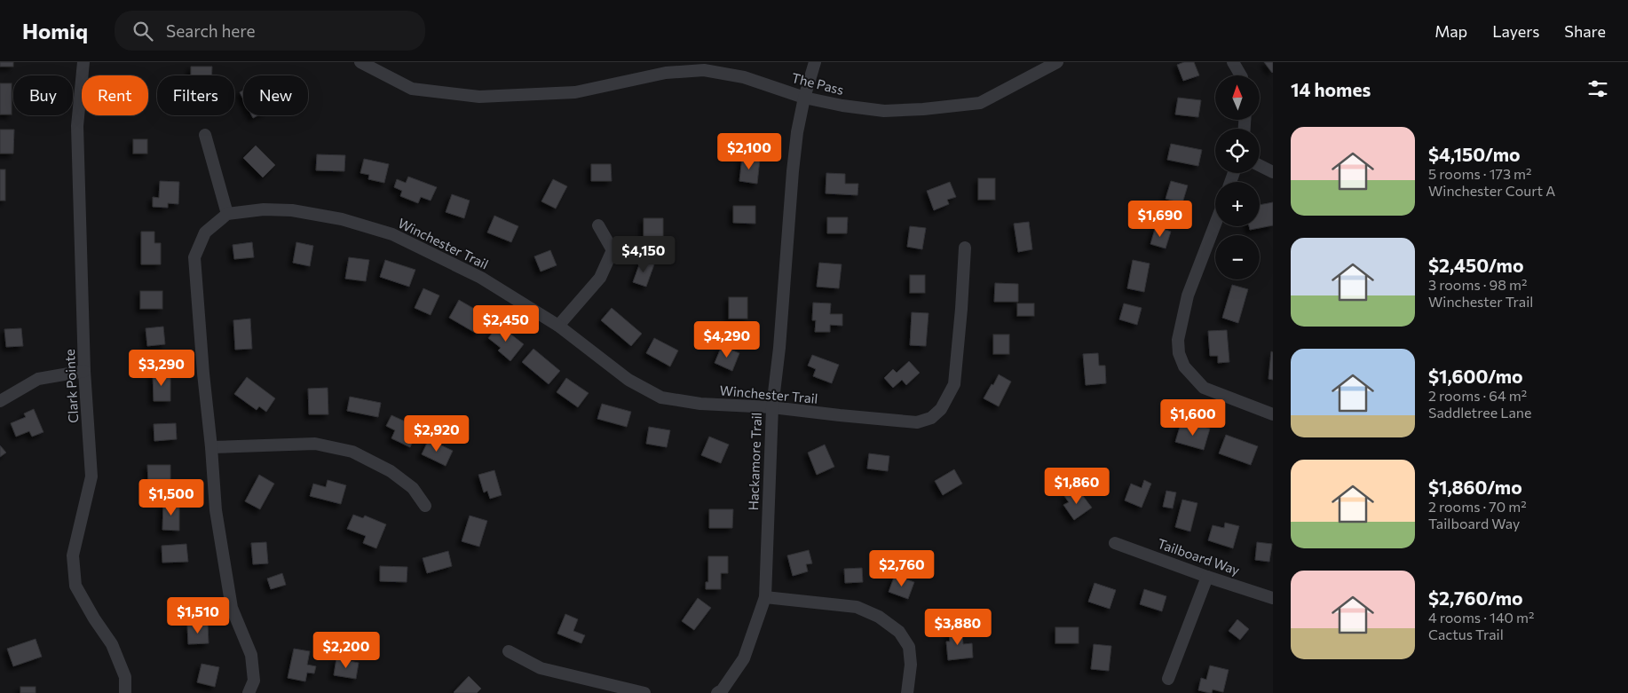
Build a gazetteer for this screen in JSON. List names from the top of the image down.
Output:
{
  "streets": {
    "street": [
      "The Pass",
      "Winchester Trail",
      "Clark Pointe",
      "Hackamore Trail",
      "Tailboard Way"
    ]
  },
  "crossings": [
    ["The Pass", "Hackamore Trail"],
    ["Winchester Trail", "Hackamore Trail"]
  ],
  "north": "top",
  "page": {
    "header": "Homiq",
    "search": "Search here",
    "nav": ["Map", "Layers", "Share"],
    "heading": "14 homes",
    "map_buttons": ["+", "−"],
    "chip": [
      "Buy",
      "Rent",
      "Filters",
      "New"
    ],
    "list": [
      {
        "name": "$4,150/mo",
        "note": "5 rooms · 173 m² · Winchester Court A"
      },
      {
        "name": "$2,450/mo",
        "note": "3 rooms · 98 m² · Winchester Trail"
      },
      {
        "name": "$1,600/mo",
        "note": "2 rooms · 64 m² · Saddletree Lane"
      },
      {
        "name": "$1,860/mo",
        "note": "2 rooms · 70 m² · Tailboard Way"
      },
      {
        "name": "$2,760/mo",
        "note": "4 rooms · 140 m² · Cactus Trail"
      }
    ],
    "price": [
      "$2,100",
      "$1,690",
      "$4,150",
      "$2,450",
      "$4,290",
      "$3,290",
      "$1,600",
      "$2,920",
      "$1,860",
      "$1,500",
      "$2,760",
      "$1,510",
      "$3,880",
      "$2,200"
    ]
  }
}
